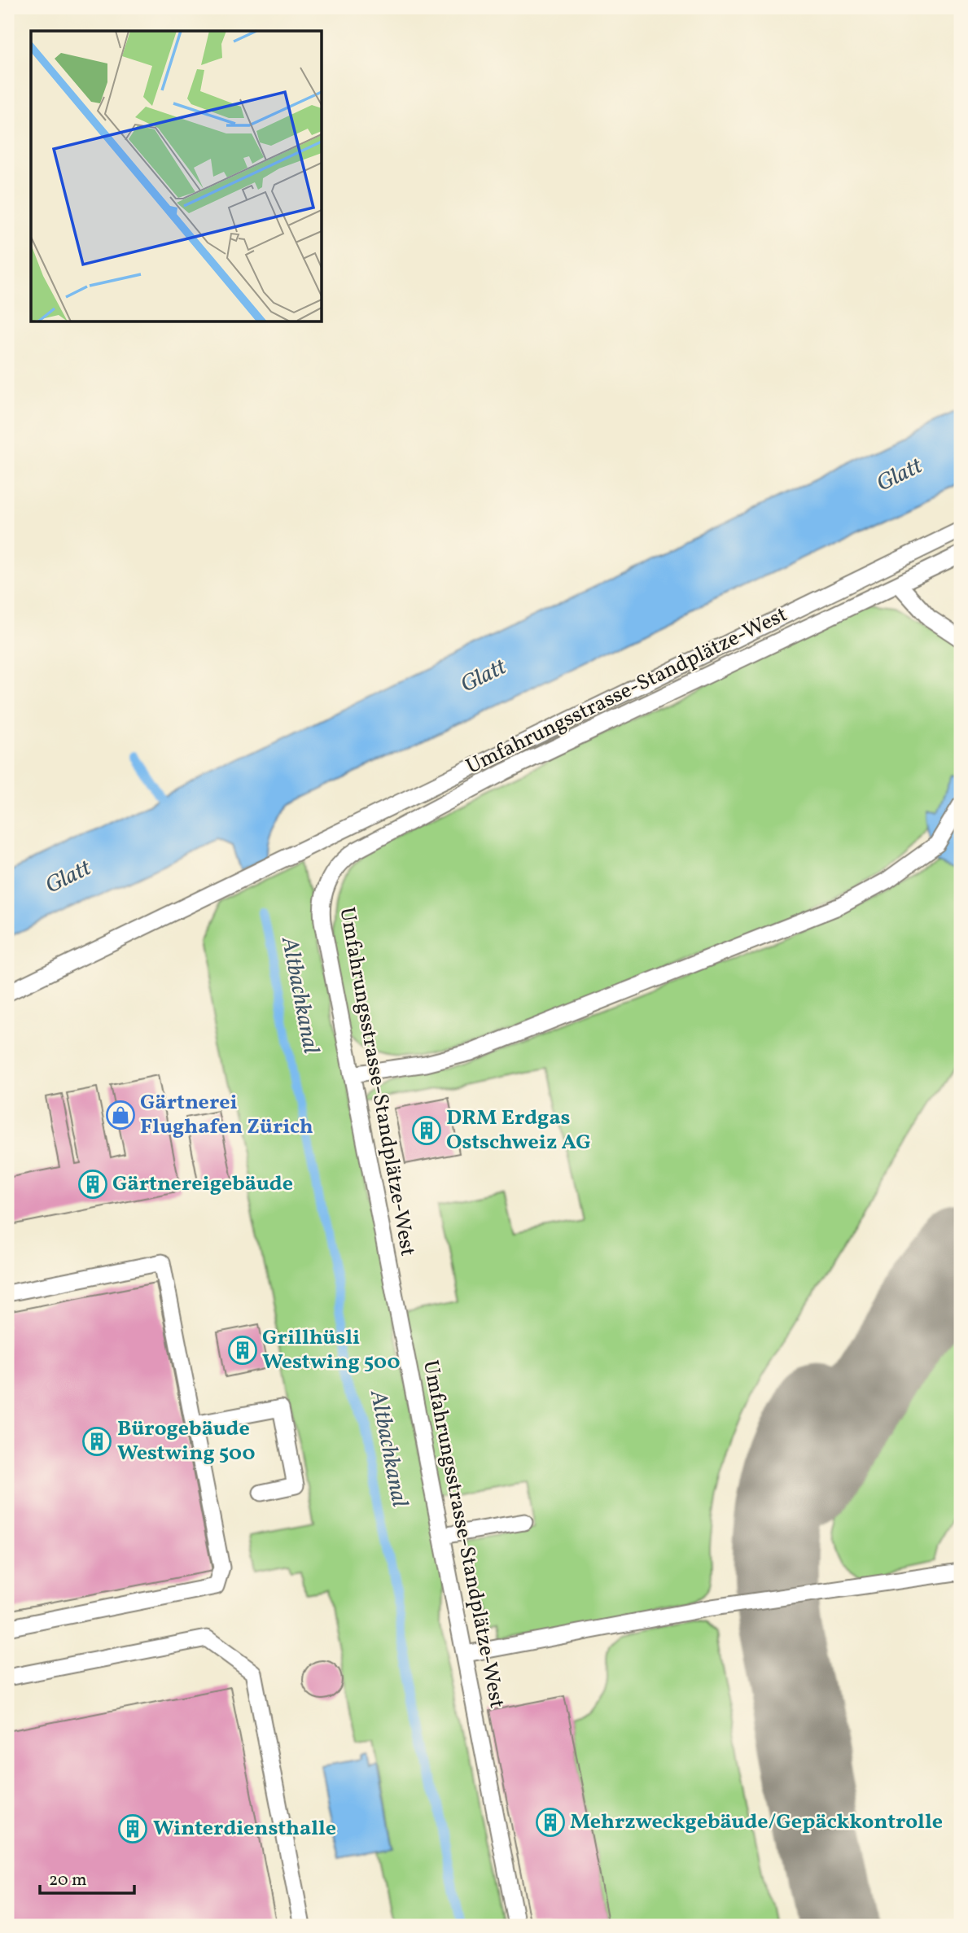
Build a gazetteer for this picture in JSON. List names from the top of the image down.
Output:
{
  "streets": {
    "lane": ["Umfahrungsstrasse-Standplätze-West"]
  },
  "water": ["Glatt", "Altbachkanal"],
  "places": {
    "shop": ["Gärtnerei Flughafen Zürich"],
    "building": [
      "DRM Erdgas Ostschweiz AG",
      "Gärtnereigebäude",
      "Grillhüsli Westwing 500",
      "Bürogebäude Westwing 500",
      "Mehrzweckgebäude/Gepäckkontrolle",
      "Winterdiensthalle"
    ]
  },
  "scale_bar": "20 m"
}
